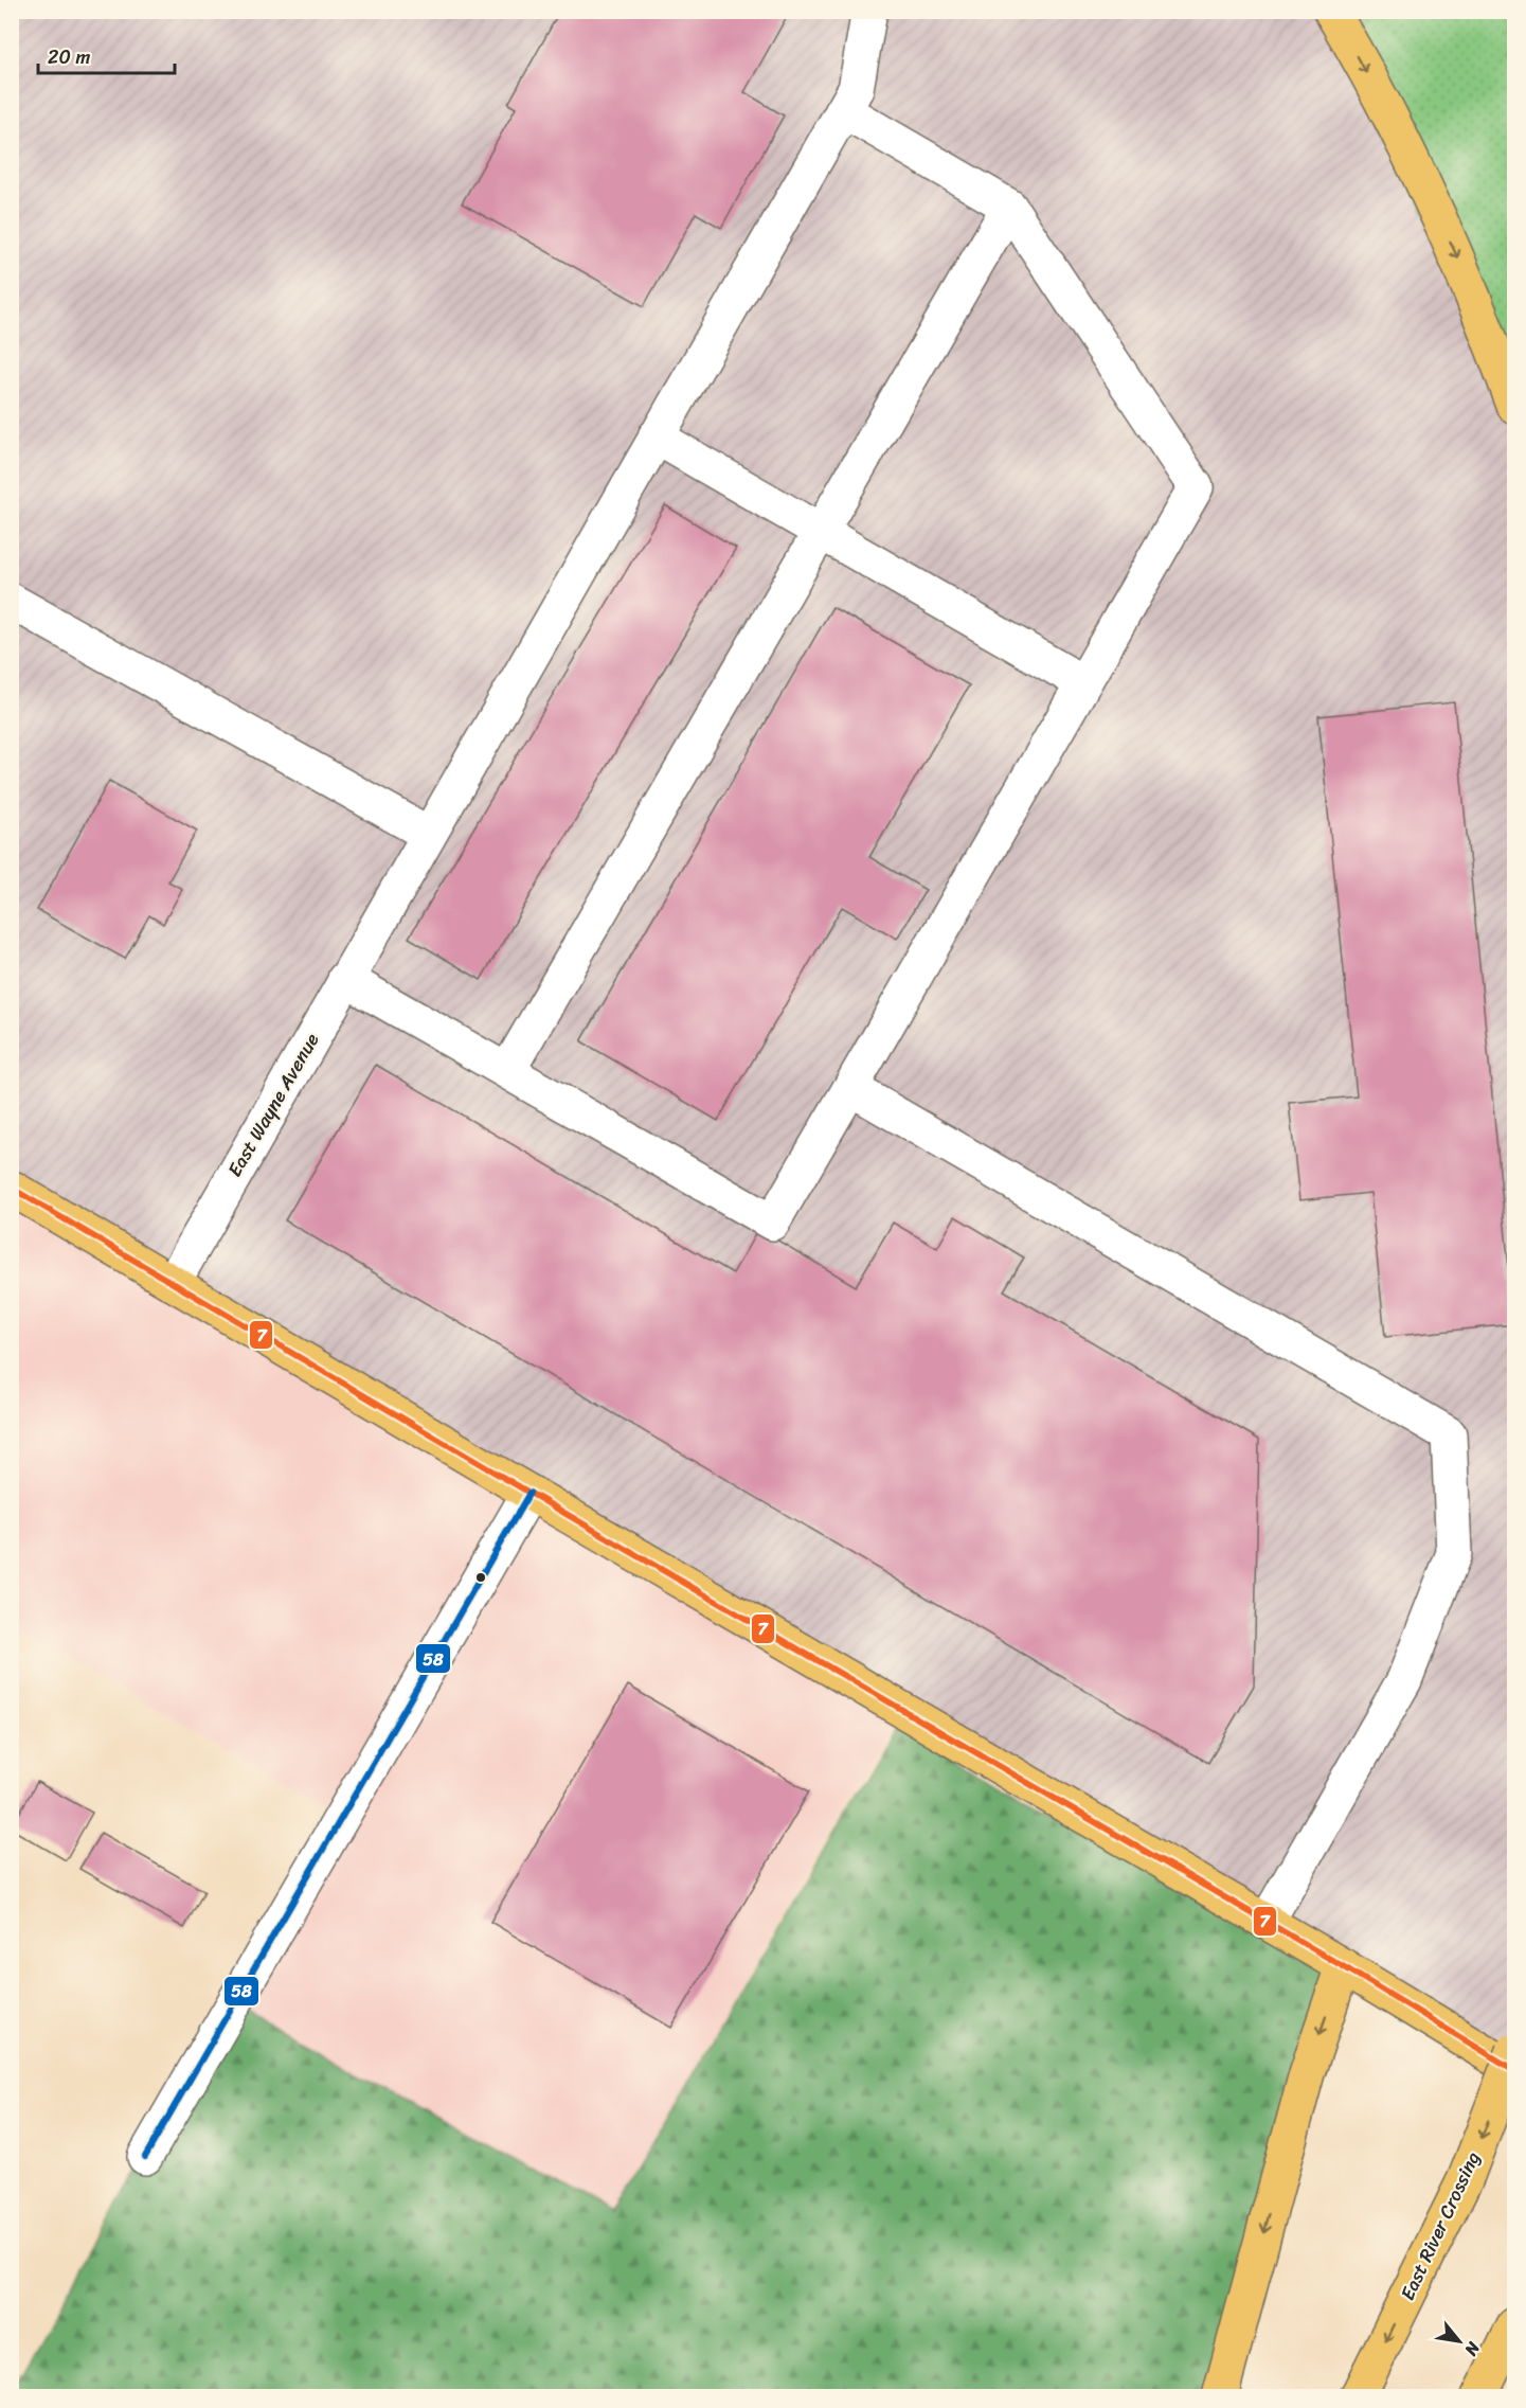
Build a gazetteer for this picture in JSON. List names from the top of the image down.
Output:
{
  "streets": {
    "main road": ["East River Crossing"],
    "street": ["East Wayne Avenue"]
  },
  "lines": ["transit line 7", "transit line 58"],
  "scale_bar": "20 m",
  "north": "bottom right"
}
